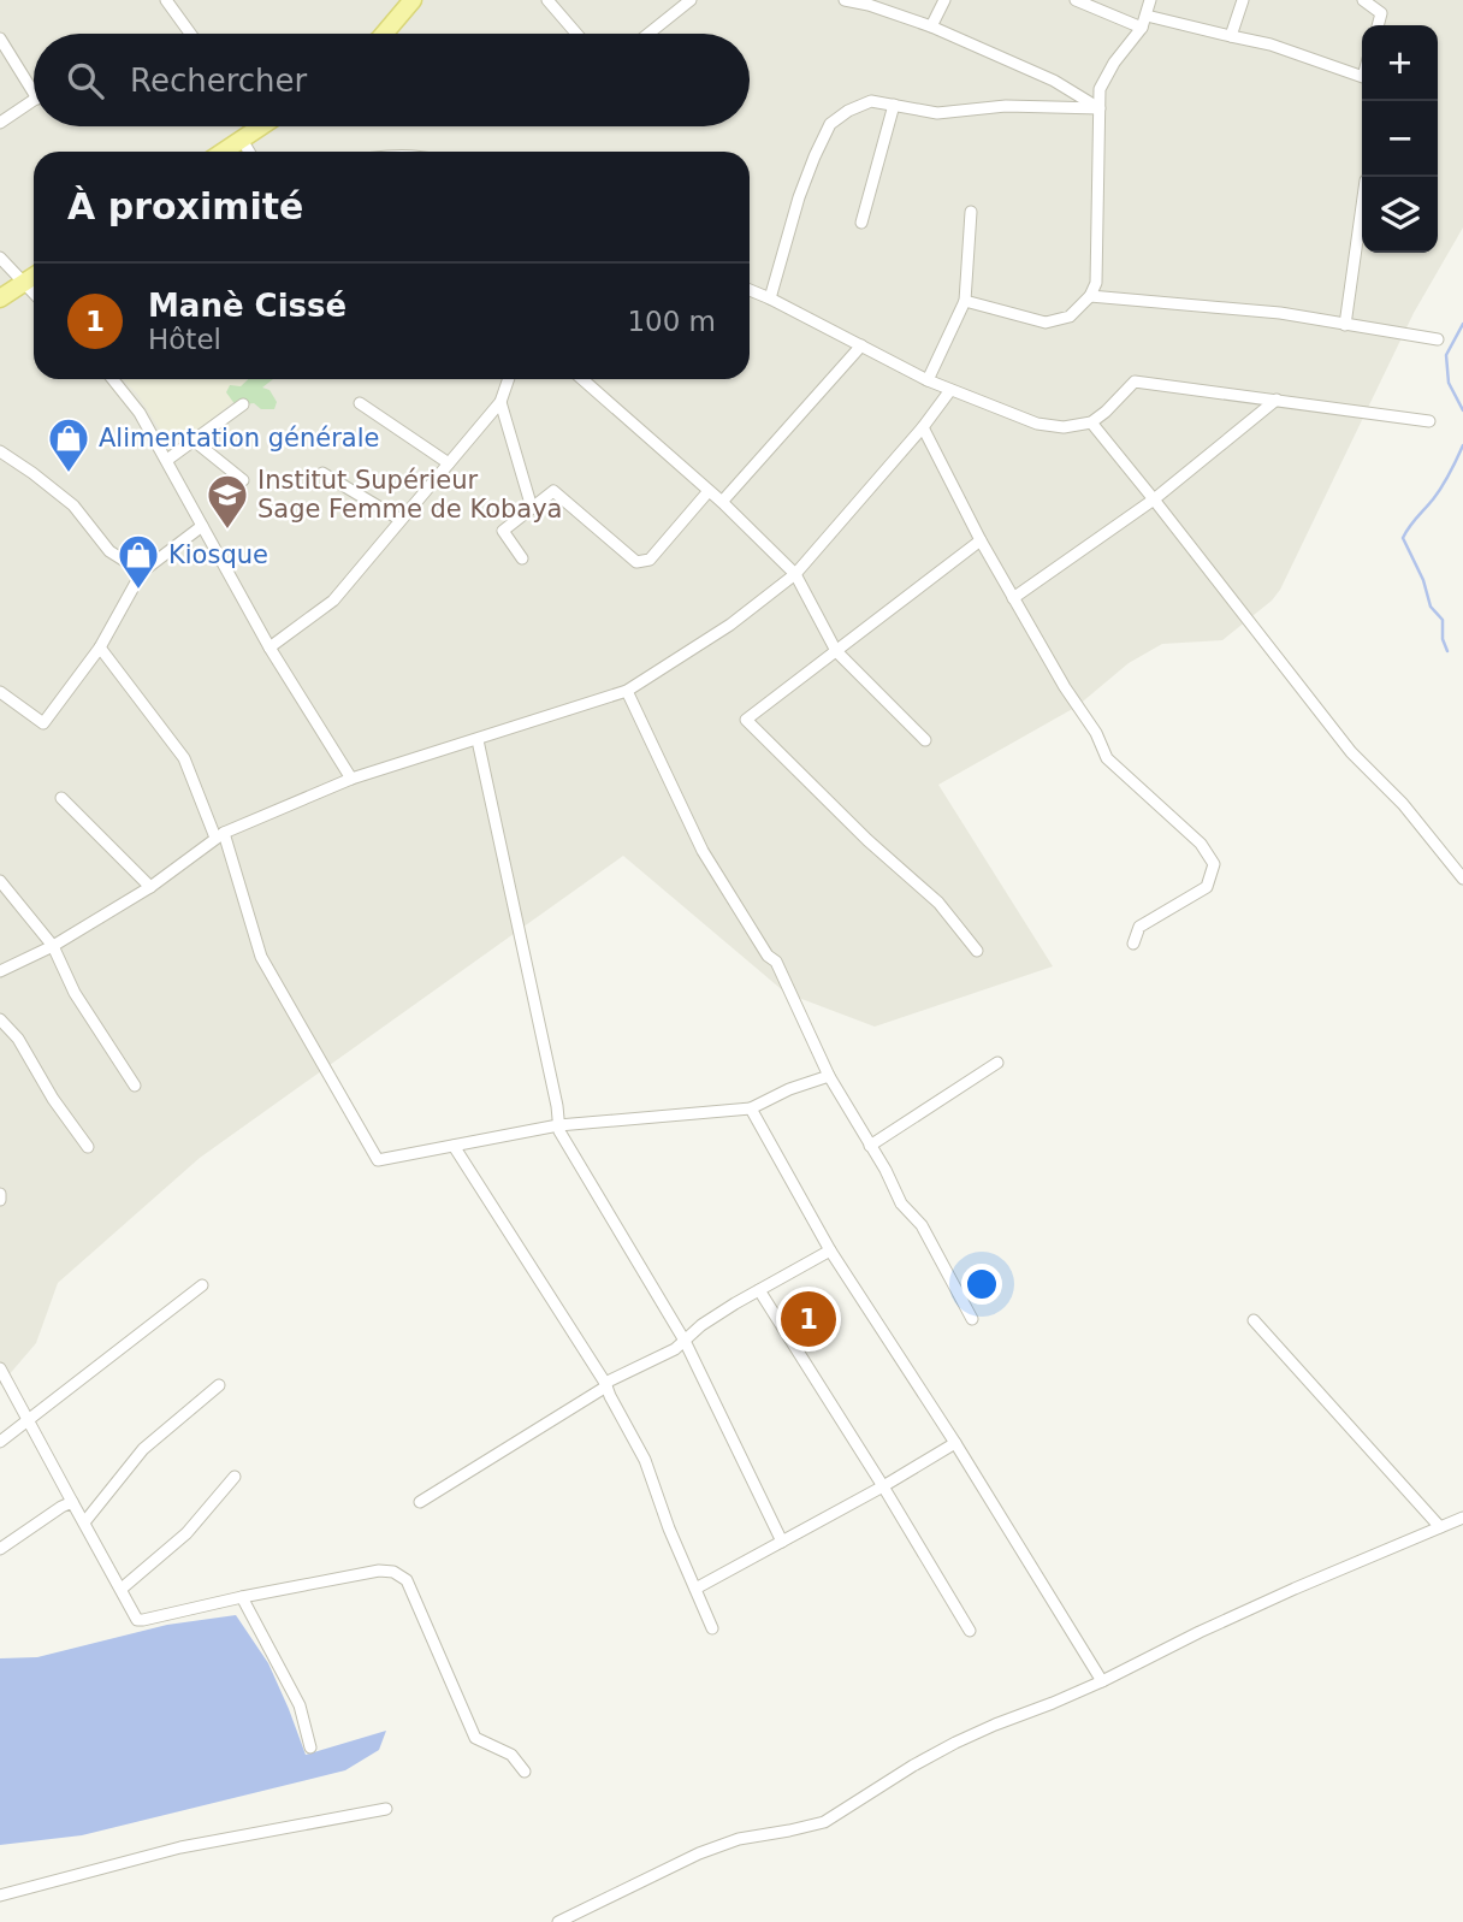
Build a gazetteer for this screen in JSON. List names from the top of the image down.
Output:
{
  "places": {
    "shop": ["Alimentation générale", "Kiosque"],
    "school or university": ["Institut Supérieur Sage Femme de Kobaya"]
  },
  "page": {
    "map_buttons": ["+", "−"],
    "search": "Rechercher",
    "heading": "À proximité",
    "list": [
      {
        "mark": "1",
        "name": "Manè Cissé",
        "note": "Hôtel",
        "value": "100 m"
      }
    ],
    "pins": "1"
  }
}
